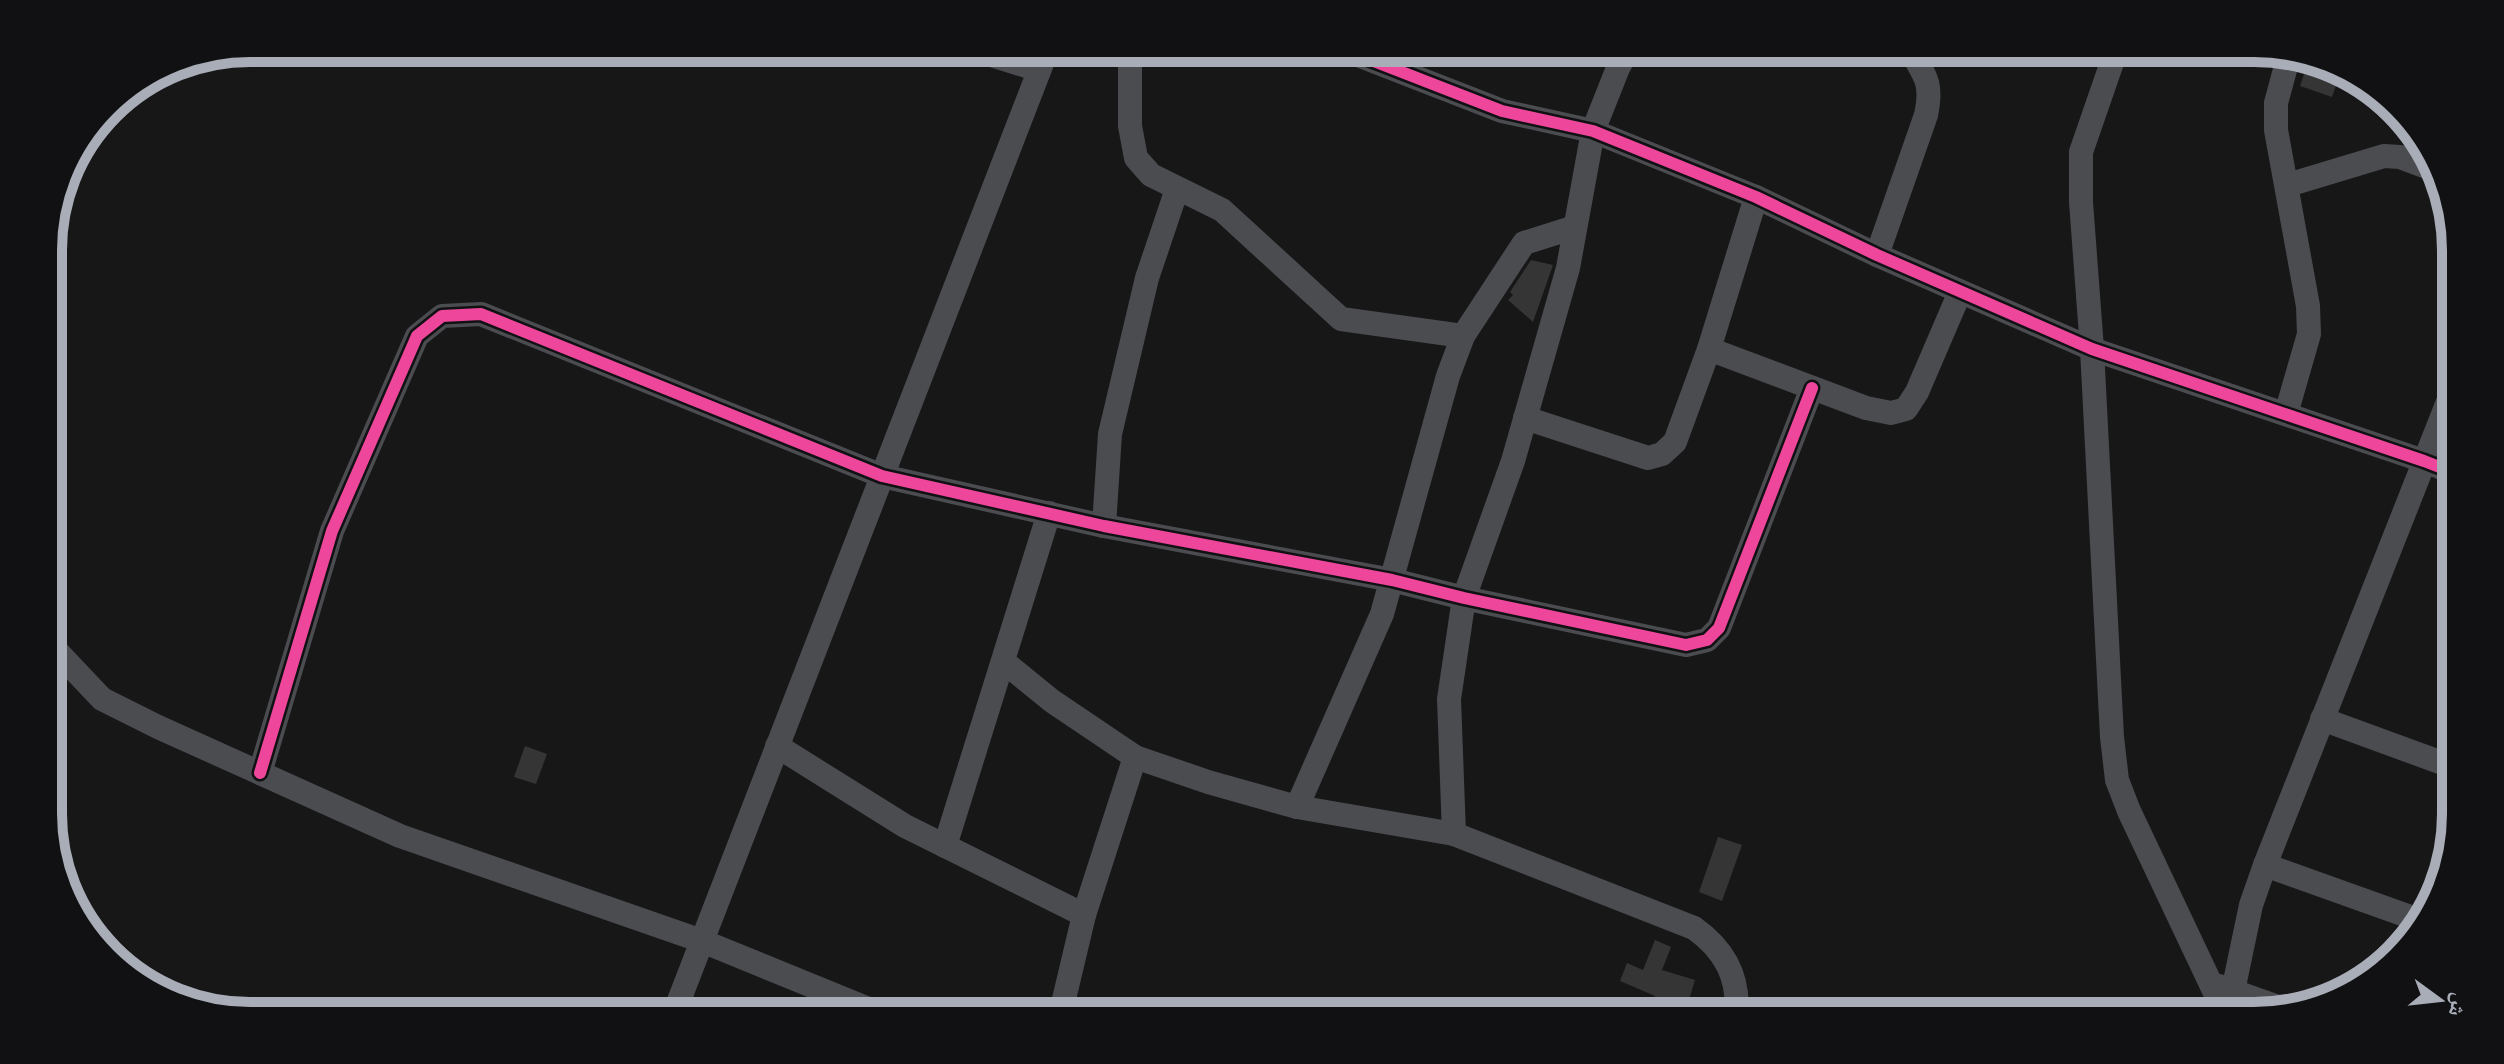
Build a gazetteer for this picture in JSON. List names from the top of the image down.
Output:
{
  "north": "right"
}
